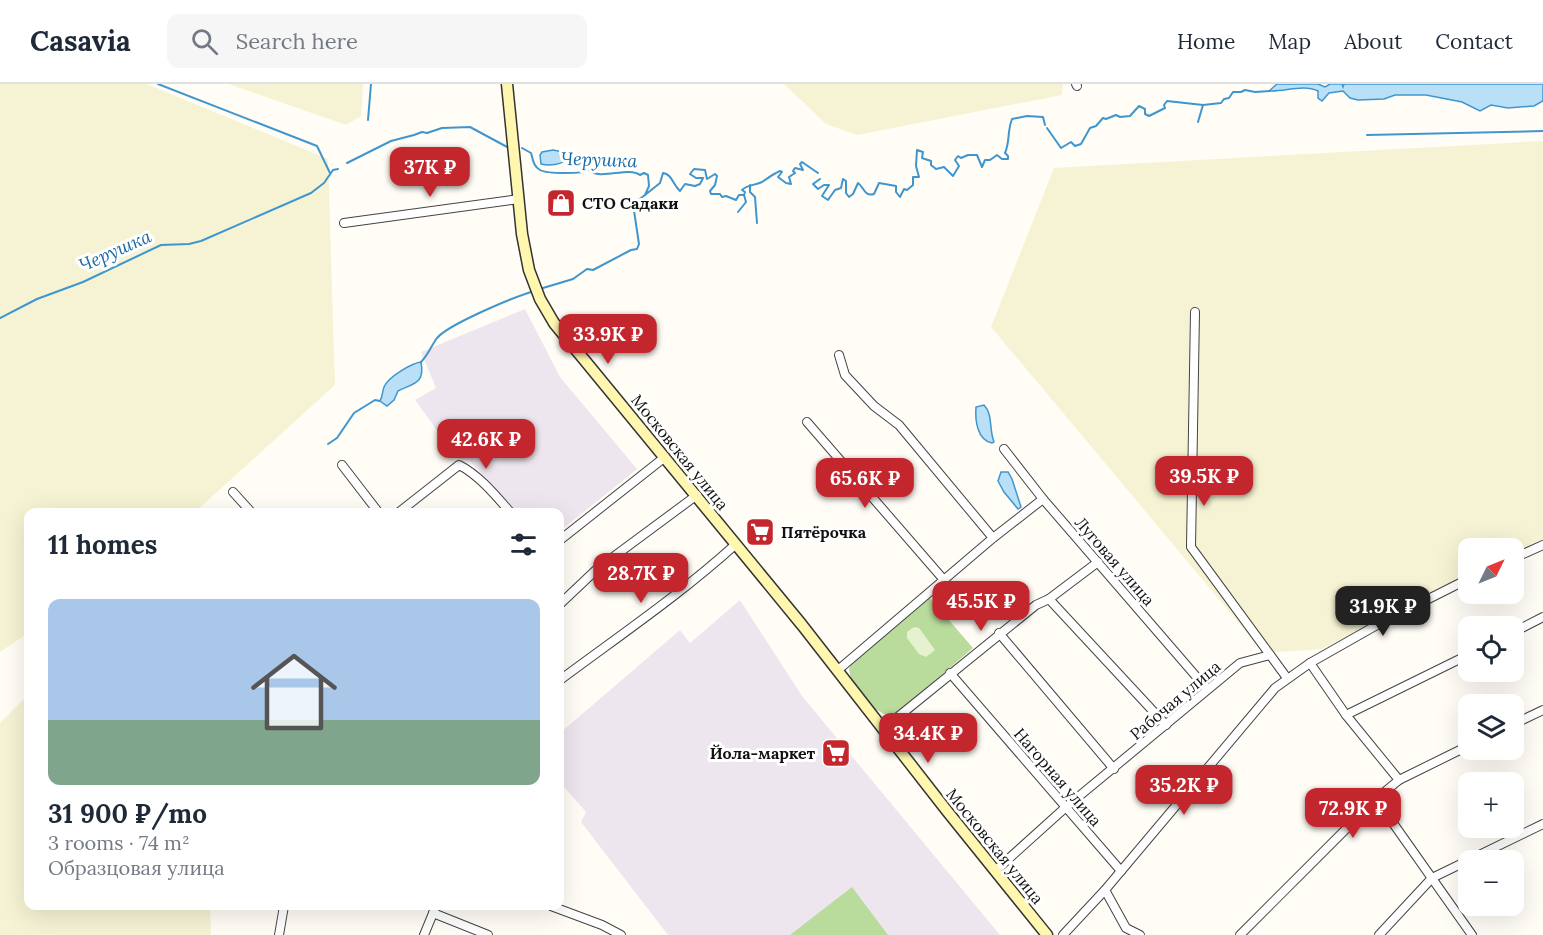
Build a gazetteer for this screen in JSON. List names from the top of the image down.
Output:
{
  "streets": {
    "main road": ["Московская улица"],
    "street": ["Луговая улица", "Рабочая улица", "Нагорная улица"]
  },
  "crossings": [
    ["Московская улица", "Рабочая улица"],
    ["Луговая улица", "Рабочая улица"],
    ["Рабочая улица", "Нагорная улица"]
  ],
  "water": ["Черушка"],
  "places": {
    "shop": ["СТО Садаки"],
    "supermarket": ["Пятёрочка", "Йола-маркет"]
  },
  "north": "top right",
  "page": {
    "header": "Casavia",
    "search": "Search here",
    "nav": [
      "Home",
      "Map",
      "About",
      "Contact"
    ],
    "price": [
      "37K ₽",
      "33.9K ₽",
      "42.6K ₽",
      "39.5K ₽",
      "65.6K ₽",
      "28.7K ₽",
      "45.5K ₽",
      "31.9K ₽",
      "34.4K ₽",
      "35.2K ₽",
      "72.9K ₽"
    ],
    "heading": "11 homes",
    "map_buttons": ["+", "−"],
    "list": [
      {
        "name": "31 900 ₽/mo",
        "note": "3 rooms · 74 m² · Образцовая улица"
      }
    ]
  }
}
